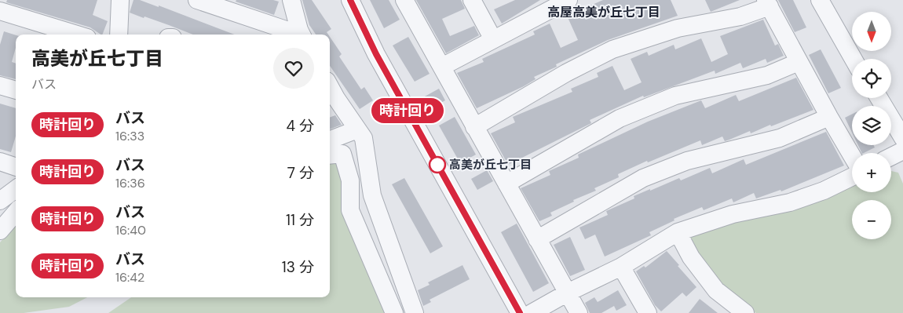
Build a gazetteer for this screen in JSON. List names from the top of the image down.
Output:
{
  "districts": ["高屋高美が丘七丁目"],
  "places": ["高美が丘七丁目"],
  "lines": ["bus line 時計回り"],
  "north": "bottom",
  "page": {
    "on_map": "時計回り",
    "map_buttons": ["+", "−"],
    "heading": ["高美が丘七丁目", "バス"],
    "list": [
      {
        "mark": "時計回り",
        "name": "バス",
        "note": "16:33",
        "value": "4 分"
      },
      {
        "mark": "時計回り",
        "name": "バス",
        "note": "16:36",
        "value": "7 分"
      },
      {
        "mark": "時計回り",
        "name": "バス",
        "note": "16:40",
        "value": "11 分"
      },
      {
        "mark": "時計回り",
        "name": "バス",
        "note": "16:42",
        "value": "13 分"
      }
    ]
  }
}
